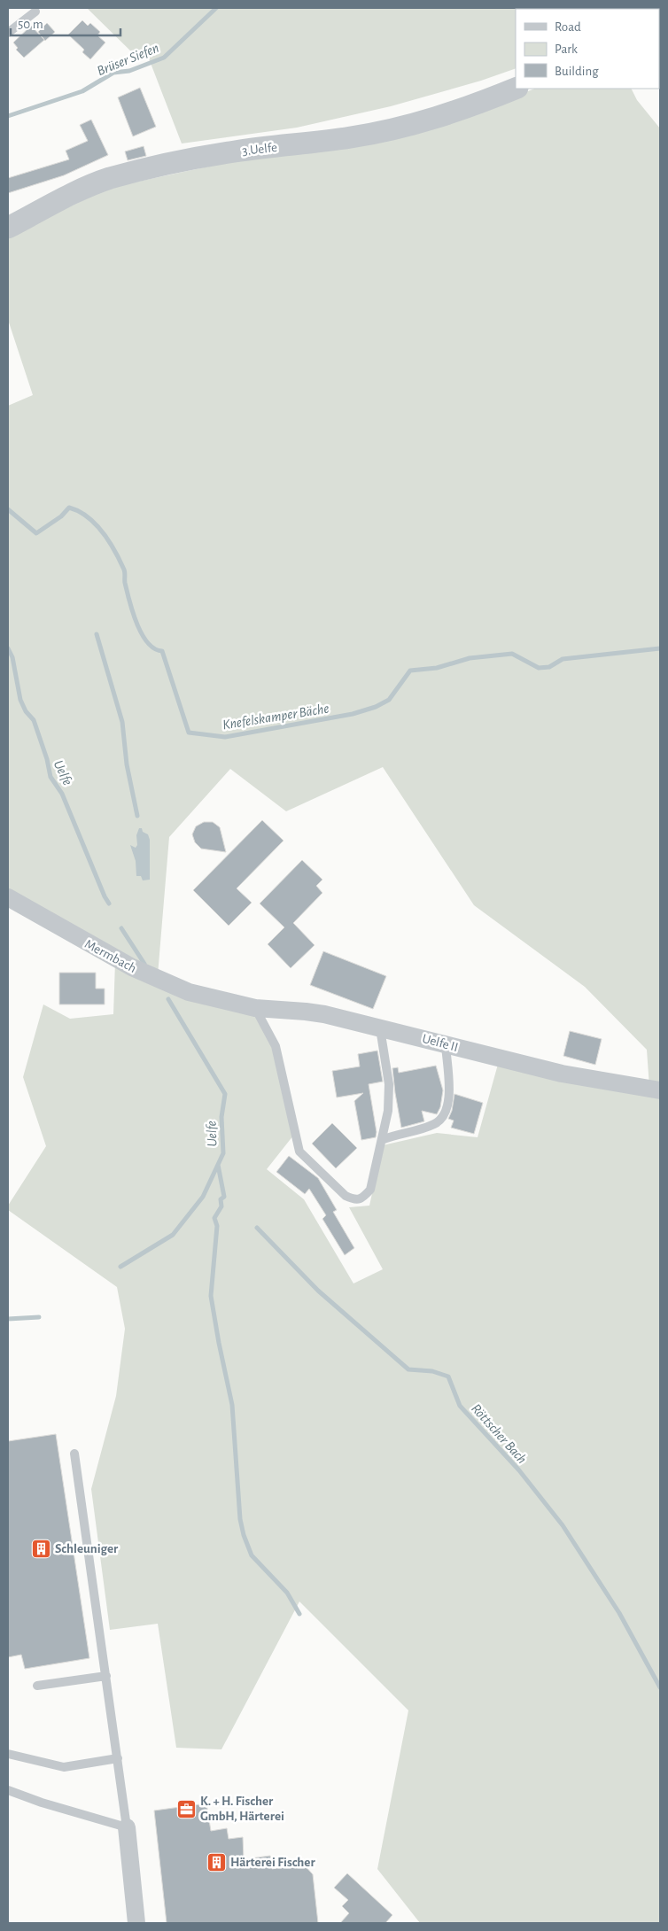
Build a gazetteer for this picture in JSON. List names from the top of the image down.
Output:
{
  "streets": {
    "street": ["3.Uelfe", "Mermbach", "Uelfe II"]
  },
  "crossings": [
    ["Mermbach", "Uelfe II"]
  ],
  "water": [
    "Brüser Siefen",
    "Knefelskamper Bäche",
    "Uelfe",
    "Röttscher Bach"
  ],
  "places": {
    "building": ["Schleuniger", "Härterei Fischer"],
    "office": ["K. + H. Fischer GmbH, Härterei"]
  },
  "legend": ["Road", "Park", "Building"],
  "scale_bar": "50 m"
}
